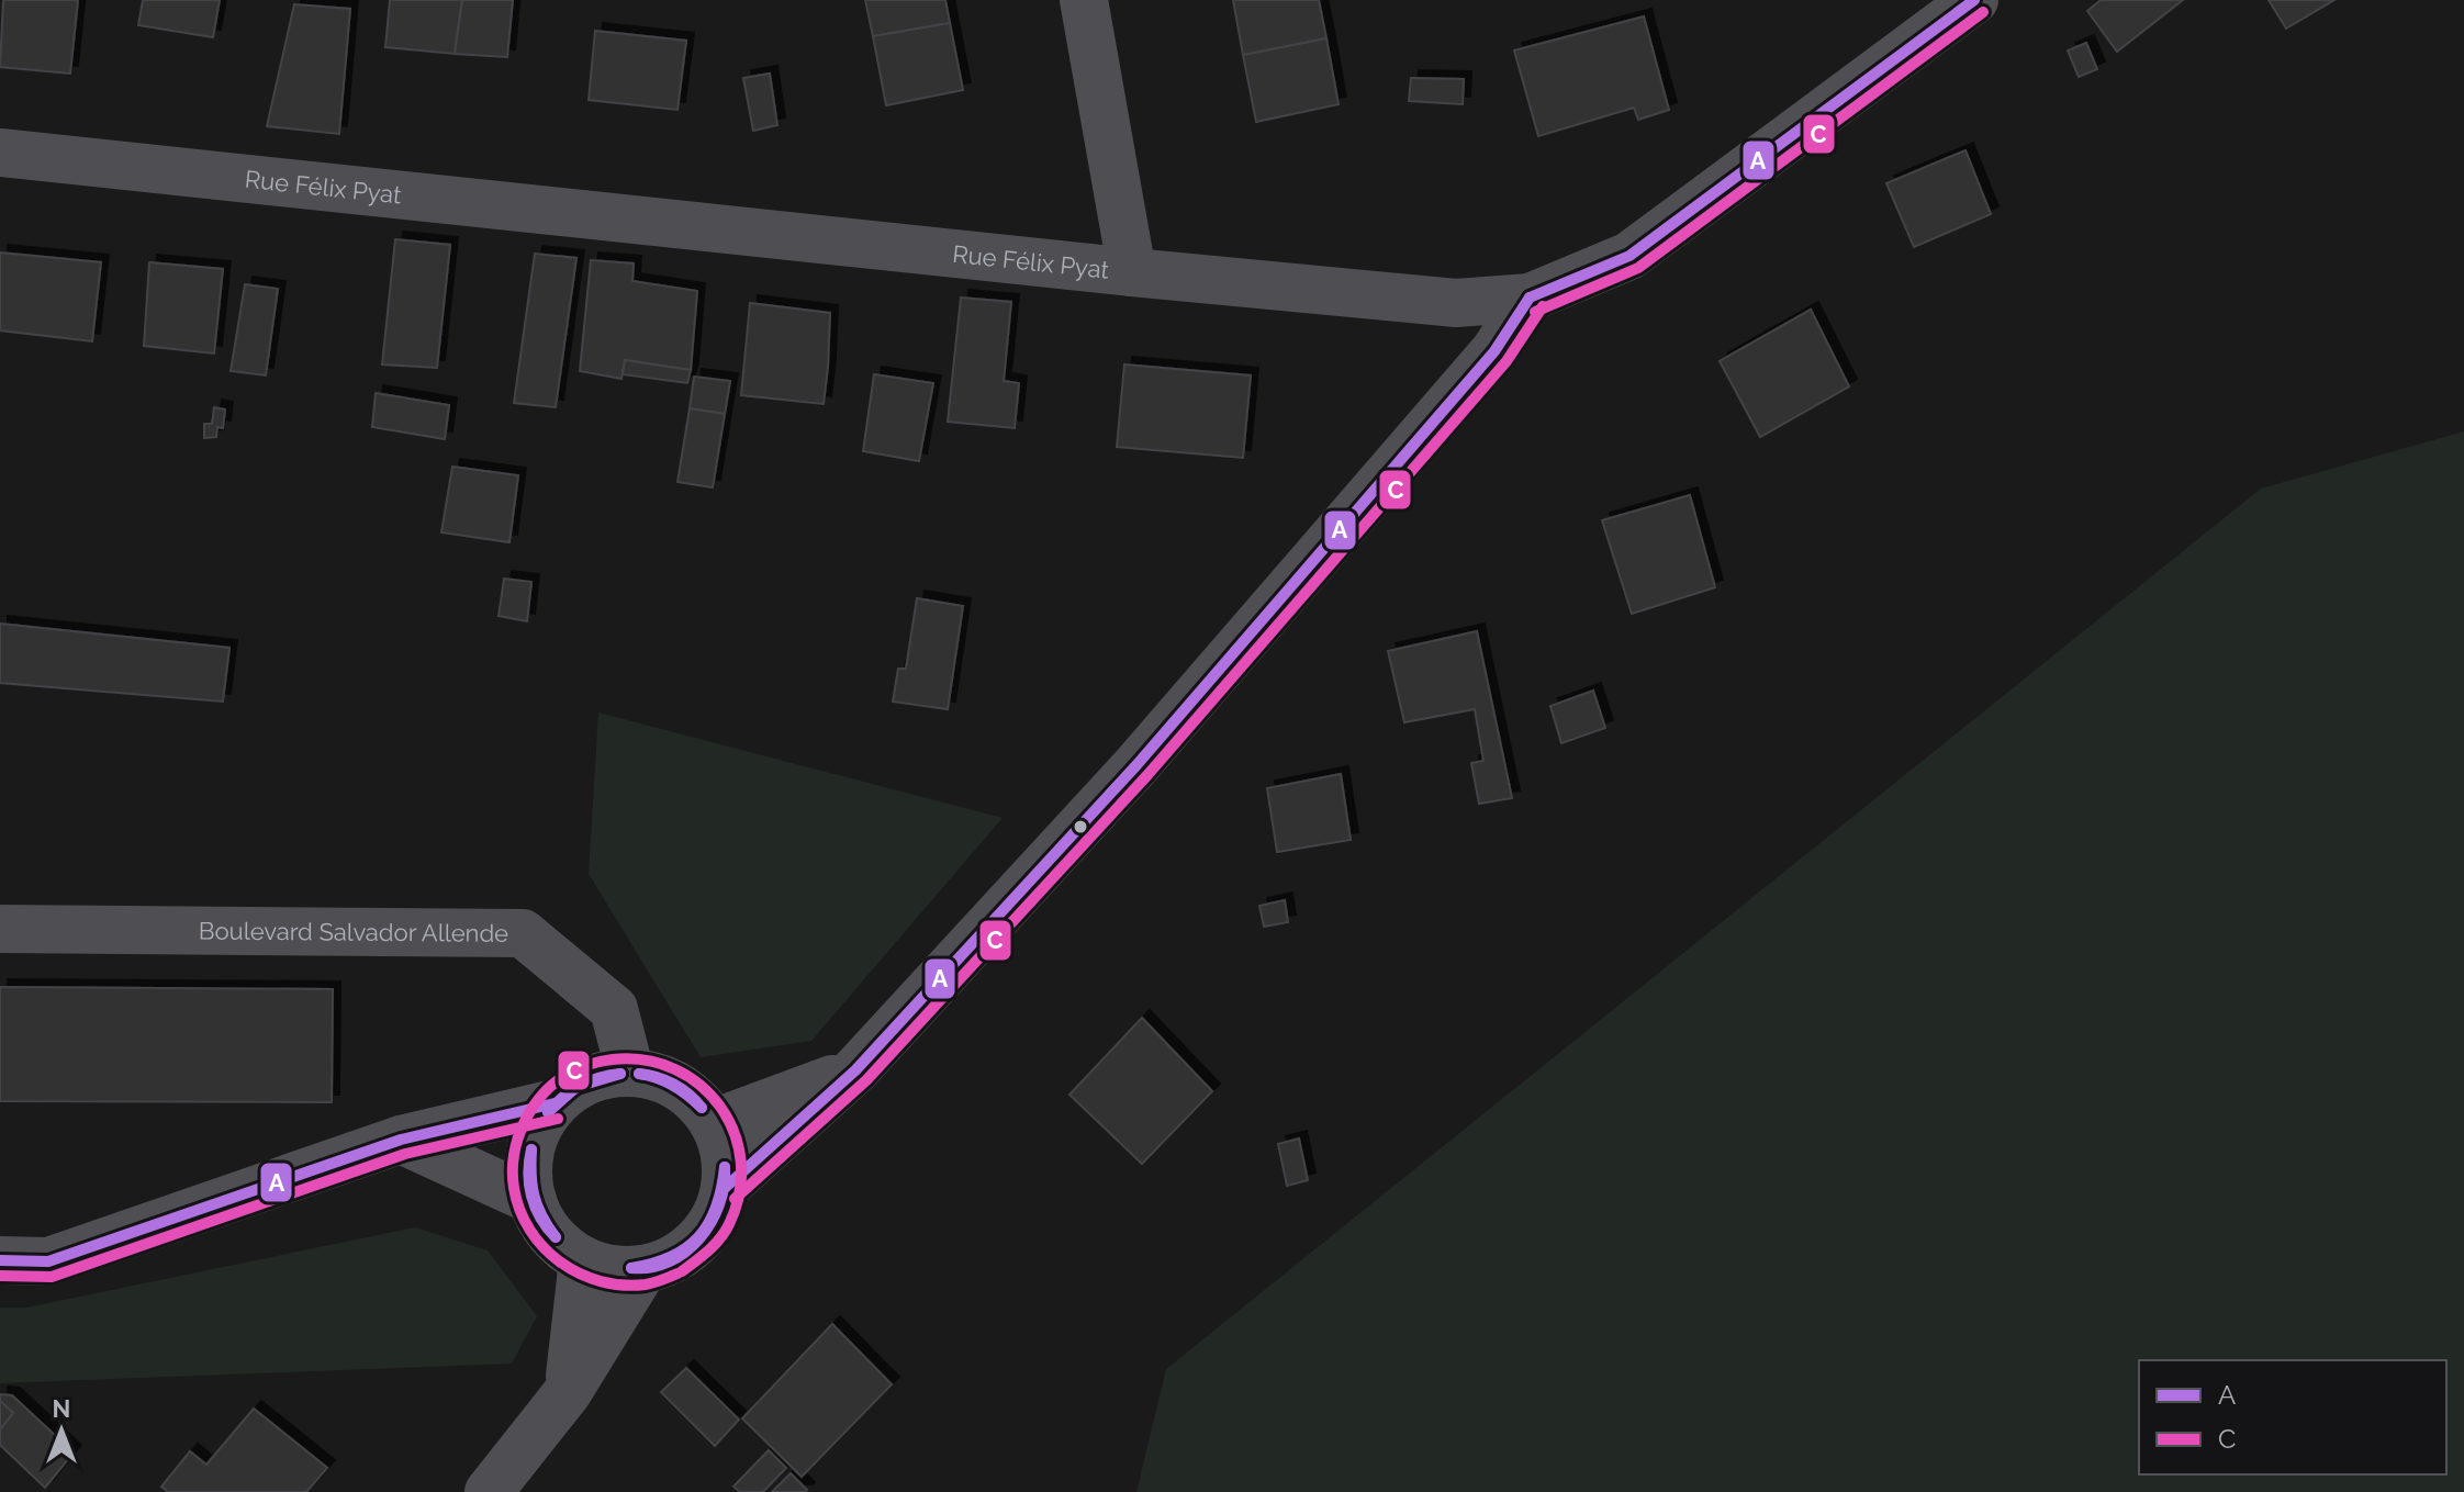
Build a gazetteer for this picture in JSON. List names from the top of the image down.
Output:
{
  "streets": {
    "street": ["Rue Félix Pyat", "Boulevard Salvador Allende"]
  },
  "lines": ["transit line A", "transit line C"],
  "legend": ["A", "C"],
  "north": "top"
}
